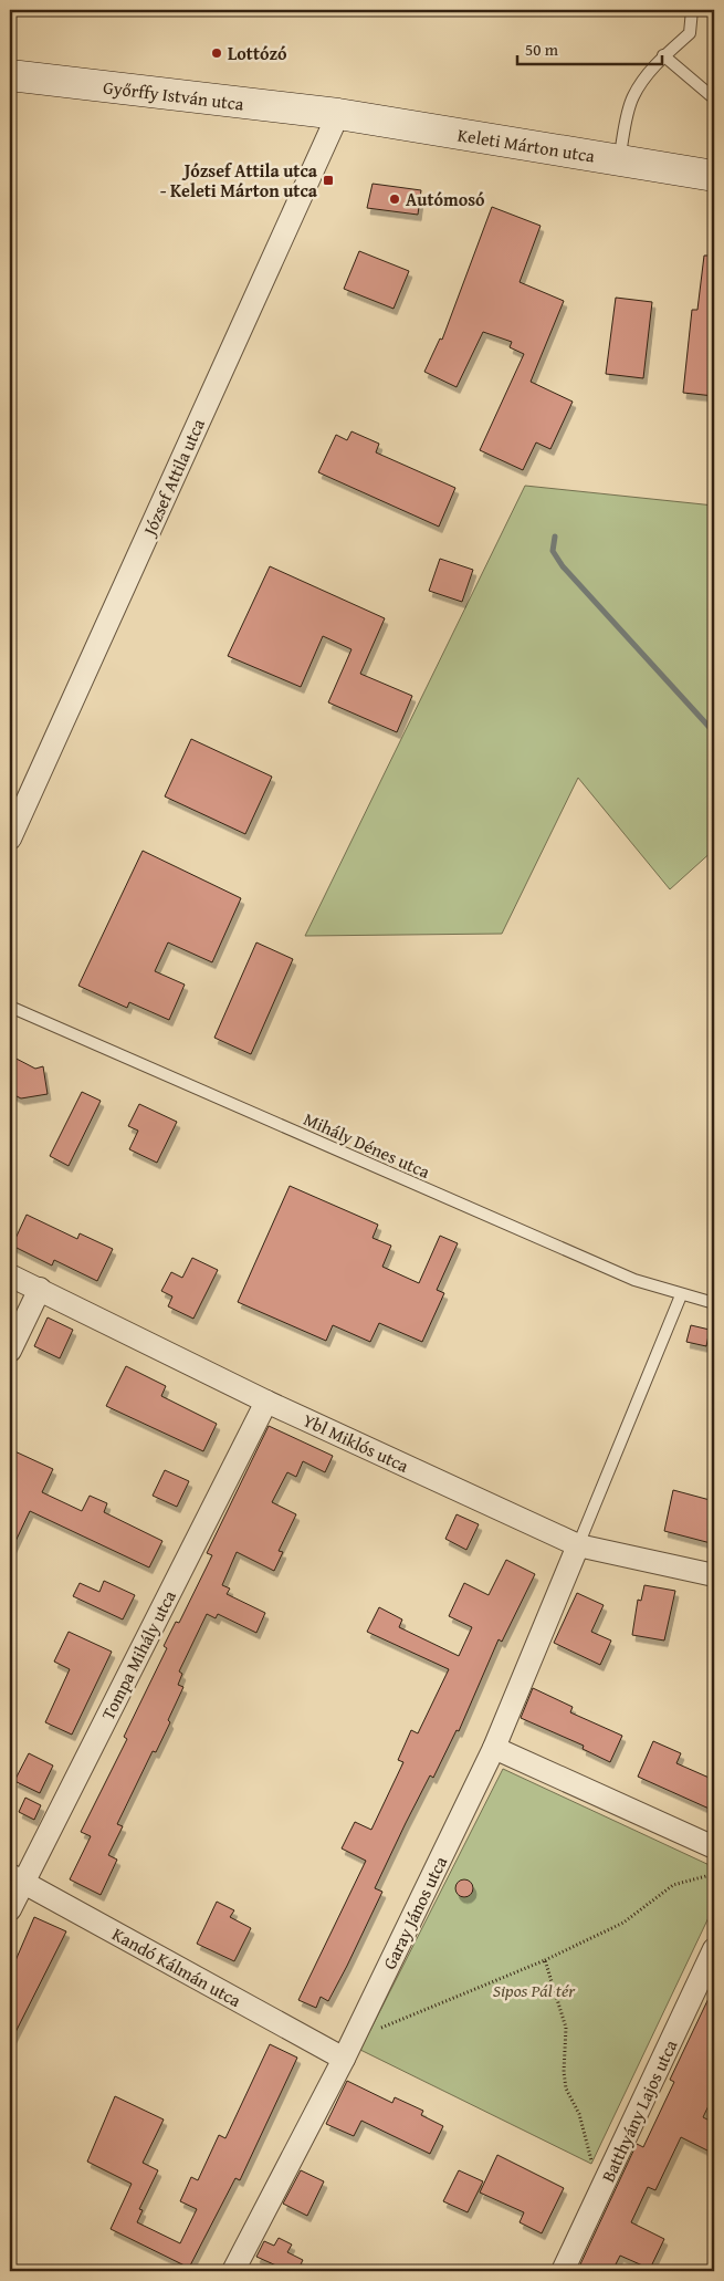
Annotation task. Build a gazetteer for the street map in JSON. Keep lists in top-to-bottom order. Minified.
{"streets":{"main road":["Győrffy István utca","Keleti Márton utca"],"street":["József Attila utca","Ybl Miklós utca","Tompa Mihály utca","Garay János utca","Kandó Kálmán utca","Batthyány Lajos utca"],"lane":["Mihály Dénes utca"]},"crossings":[["Győrffy István utca","Keleti Márton utca"],["Győrffy István utca","József Attila utca"],["Keleti Márton utca","József Attila utca"],["Ybl Miklós utca","Tompa Mihály utca"],["Ybl Miklós utca","Garay János utca"],["Tompa Mihály utca","Kandó Kálmán utca"],["Garay János utca","Kandó Kálmán utca"]],"parks":["Sipos Pál tér"],"places":{"other":["Lottózó","Autómosó"],"transit":["József Attila utca - Keleti Márton utca"]},"scale_bar":"50 m"}
